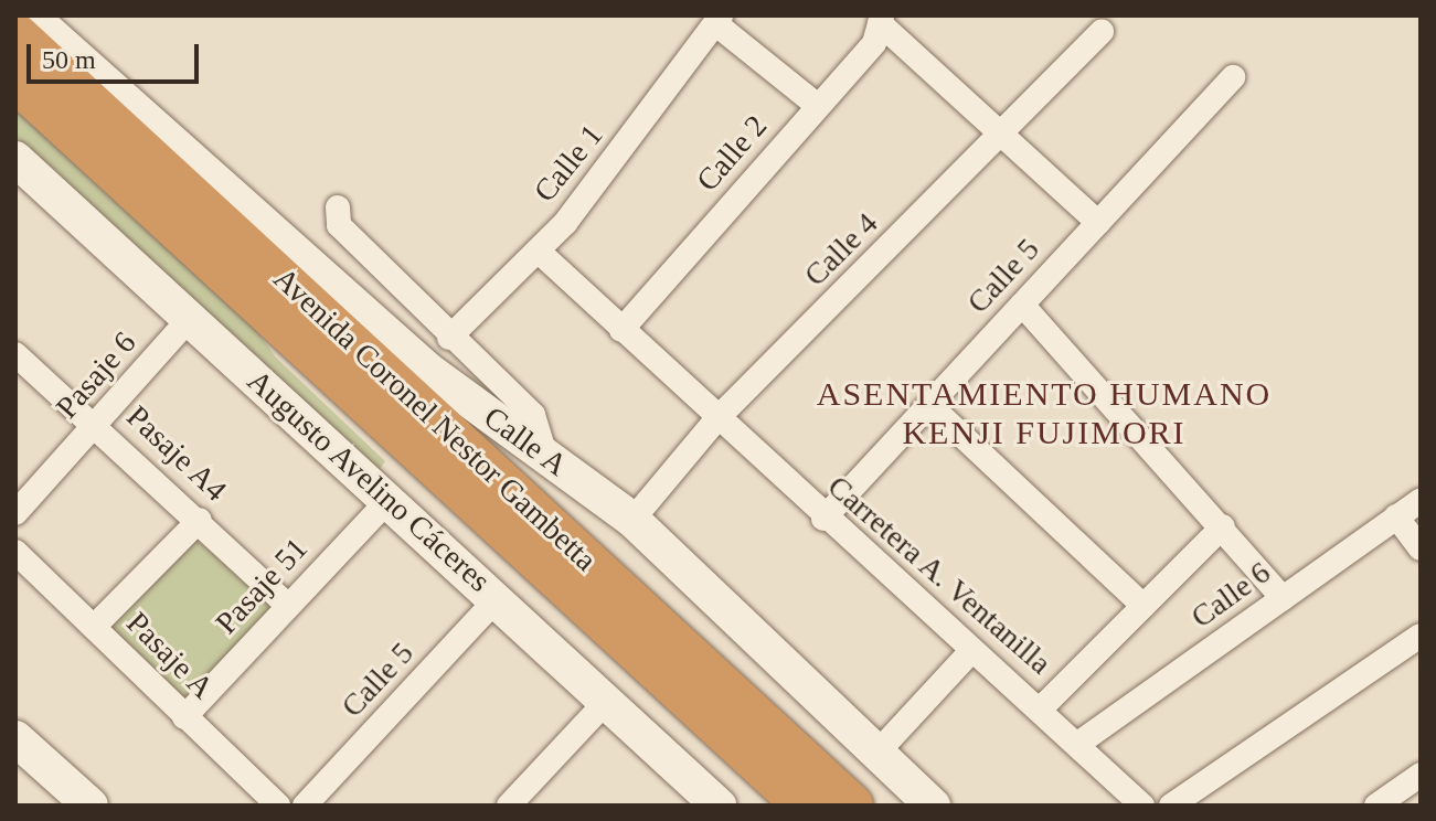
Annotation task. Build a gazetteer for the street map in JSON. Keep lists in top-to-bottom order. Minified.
{"streets":{"highway":["Avenida Coronel Nestor Gambetta"],"street":["Calle 2","Calle 1","Calle 4","Calle 5","Pasaje 6","Calle A","Pasaje A4","Augusto Avelino Cáceres","Carretera A. Ventanilla","Pasaje 51","Calle 6","Pasaje A"]},"crossings":[["Calle 2","Carretera A. Ventanilla"],["Calle 1","Carretera A. Ventanilla"],["Calle 4","Calle A"],["Calle 4","Carretera A. Ventanilla"],["Calle 5","Augusto Avelino Cáceres"],["Calle 5","Carretera A. Ventanilla"],["Pasaje 6","Pasaje A4"],["Pasaje 6","Augusto Avelino Cáceres"],["Pasaje A4","Pasaje 51"],["Augusto Avelino Cáceres","Pasaje 51"],["Carretera A. Ventanilla","Calle 6"],["Pasaje 51","Pasaje A"]],"districts":["ASENTAMIENTO HUMANO KENJI FUJIMORI"],"scale_bar":"50 m"}
